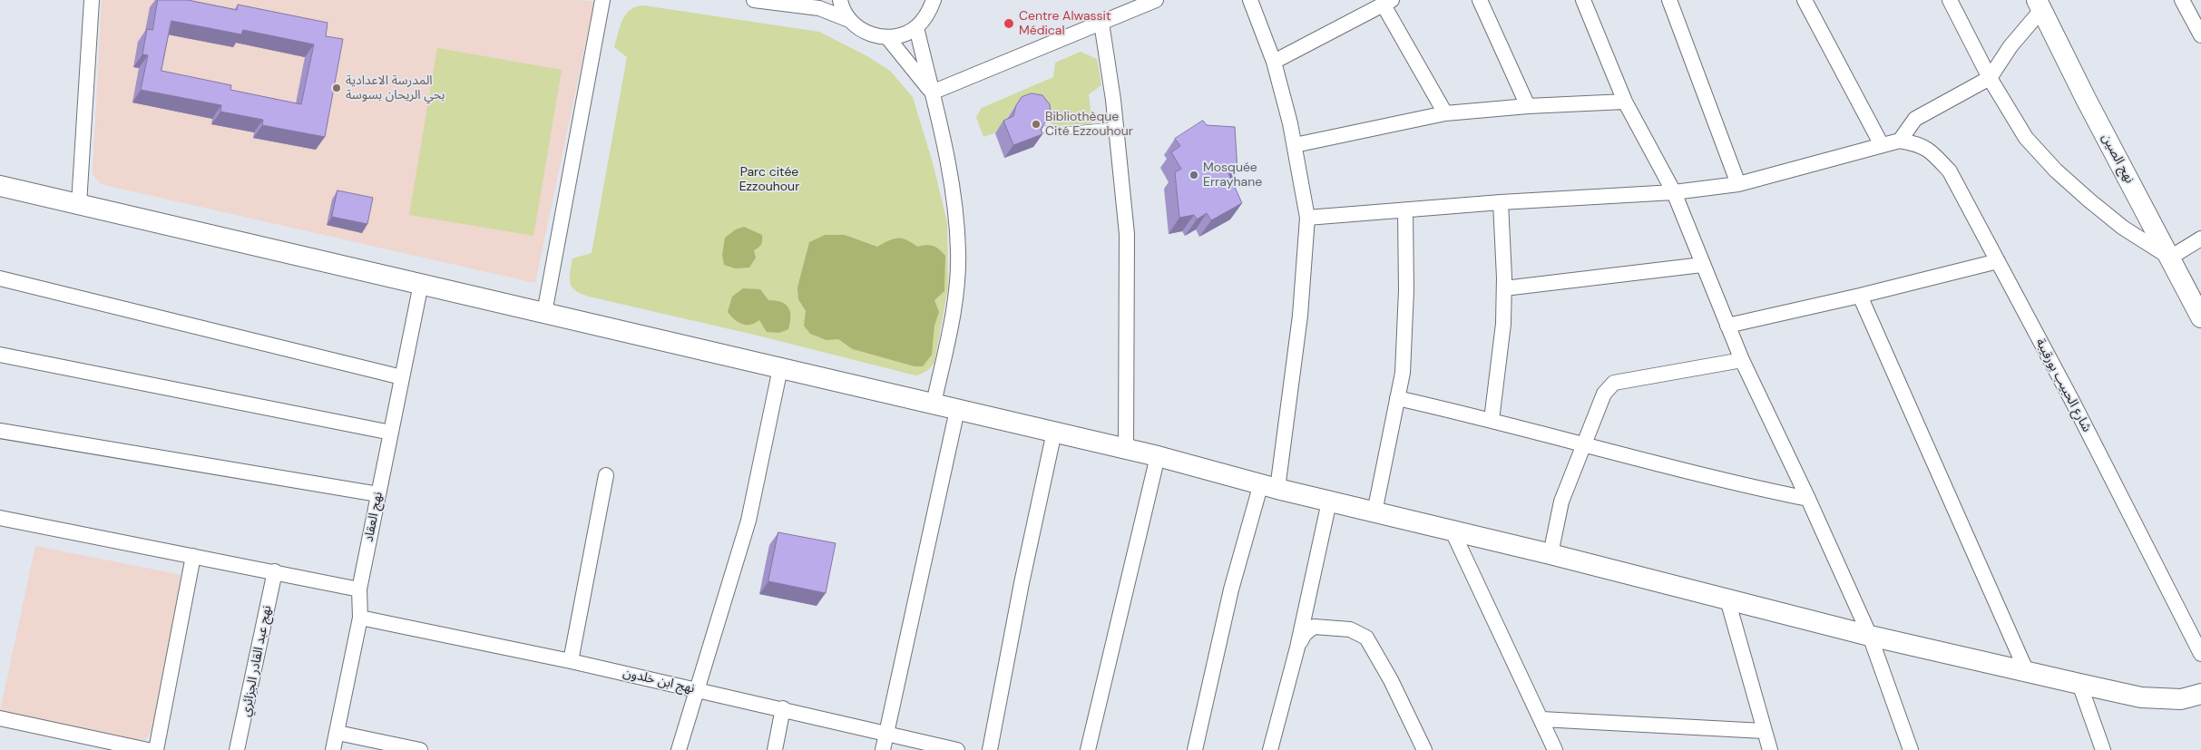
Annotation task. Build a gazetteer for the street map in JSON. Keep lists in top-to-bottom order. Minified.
{"streets":{"street":["نهج الصين","شارع الحبيب بورقيبة","نهج العقاد","نهج عبد القادر الجزائري","نهج ابن خلدون"]},"crossings":[["نهج العقاد","نهج ابن خلدون"]],"parks":["Parc citée Ezzouhour"],"places":["Centre Alwassit Médical","المدرسة الاعدادية بحي الريحان بسوسة","Bibliothèque Cité Ezzouhour","Mosquée Errayhane"]}
